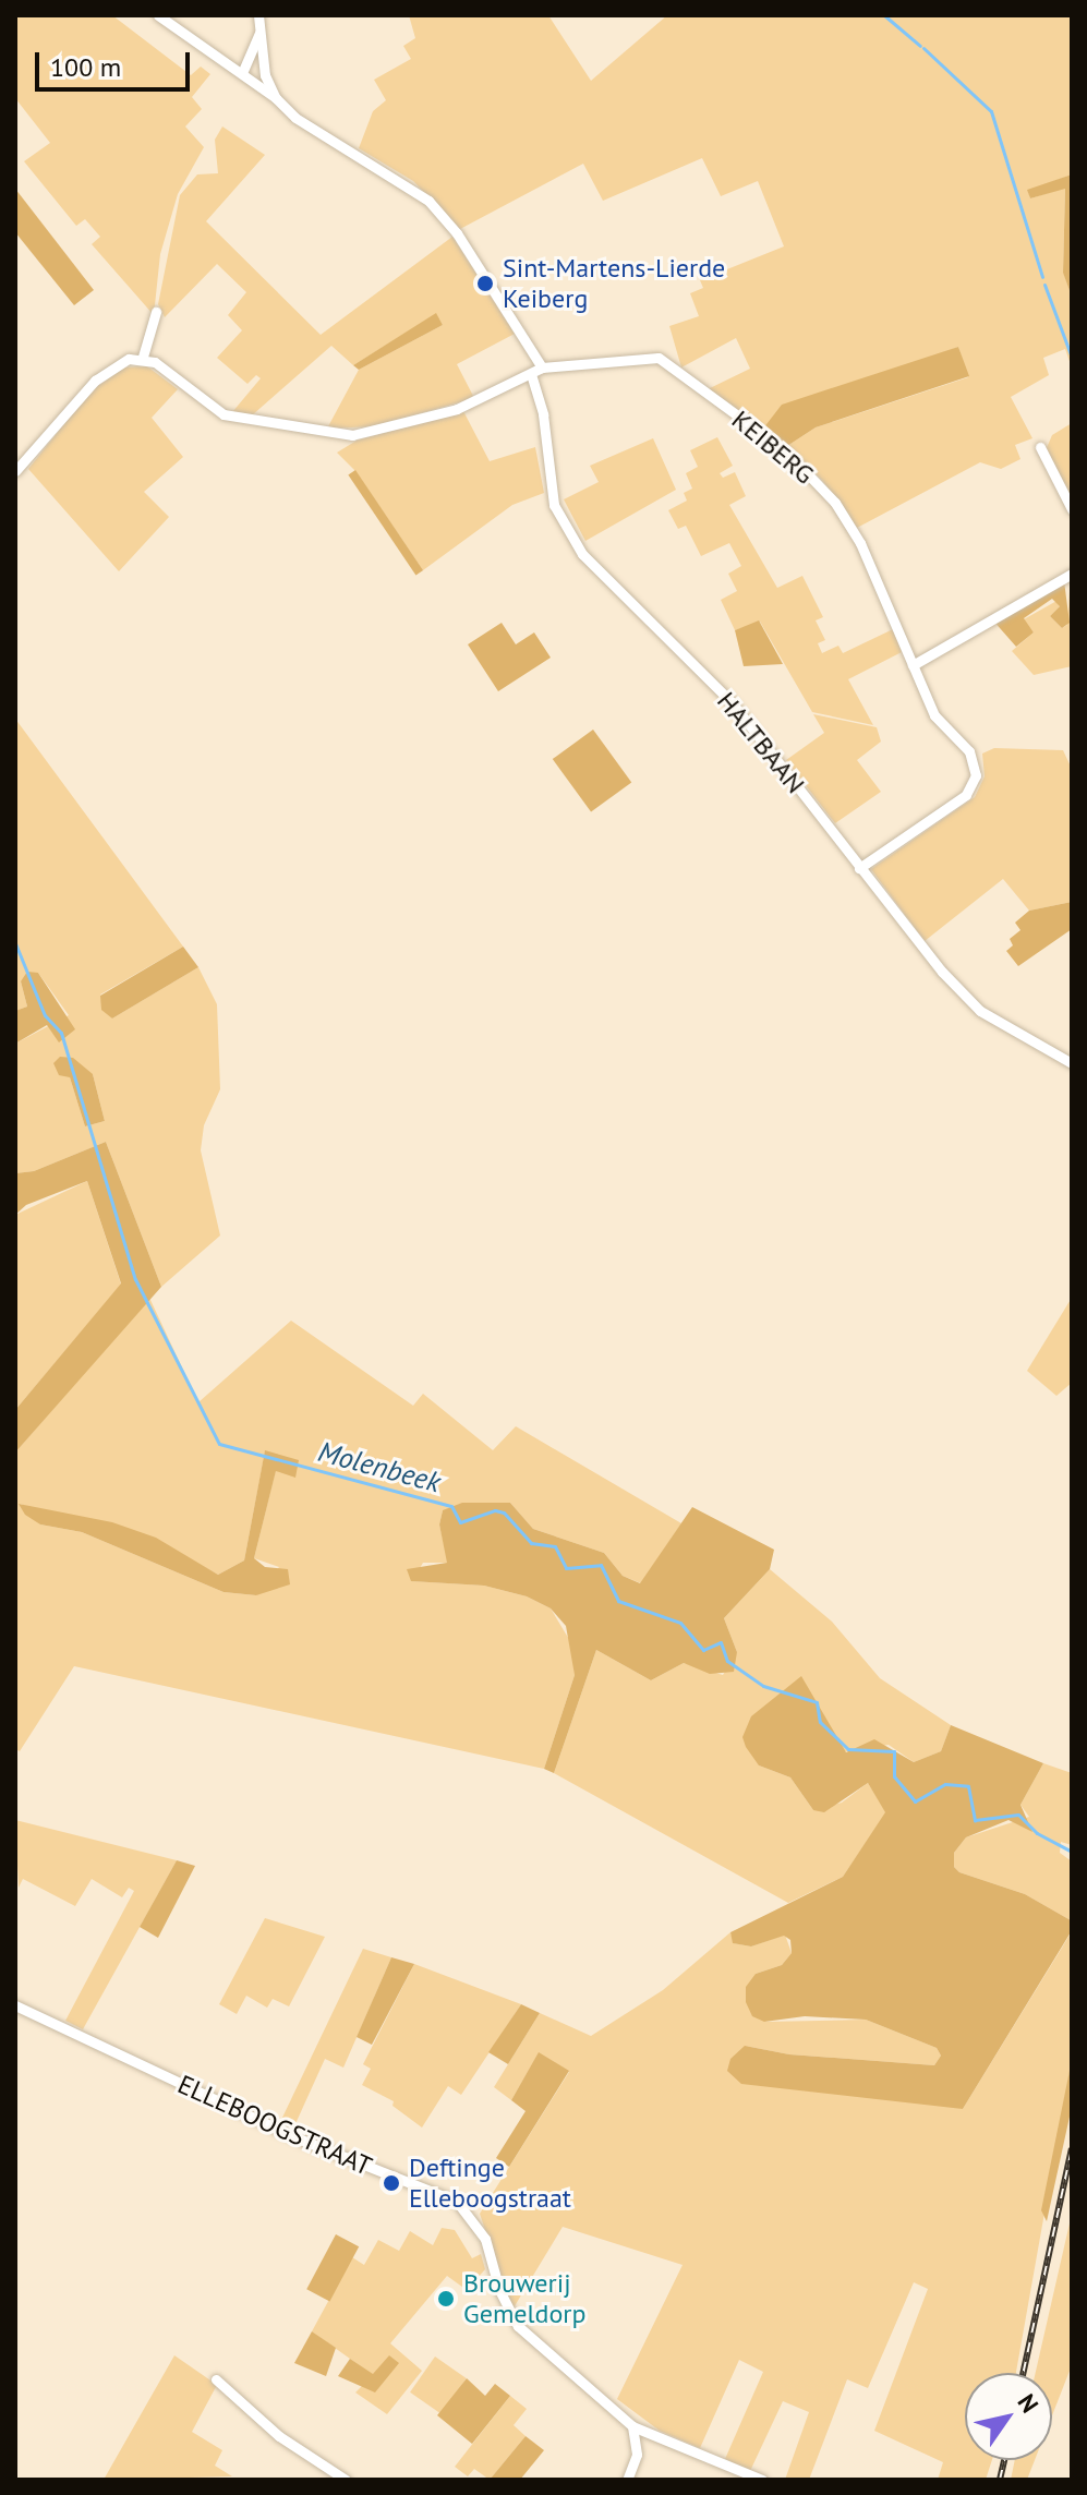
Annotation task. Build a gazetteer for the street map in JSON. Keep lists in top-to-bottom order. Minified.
{"streets":{"street":["KEIBERG","HALTBAAN","ELLEBOOGSTRAAT"]},"crossings":[["KEIBERG","HALTBAAN"]],"water":["Molenbeek"],"places":["Sint-Martens-Lierde Keiberg","Deftinge Elleboogstraat","Brouwerij Gemeldorp"],"scale_bar":"100 m","north":"top right"}
